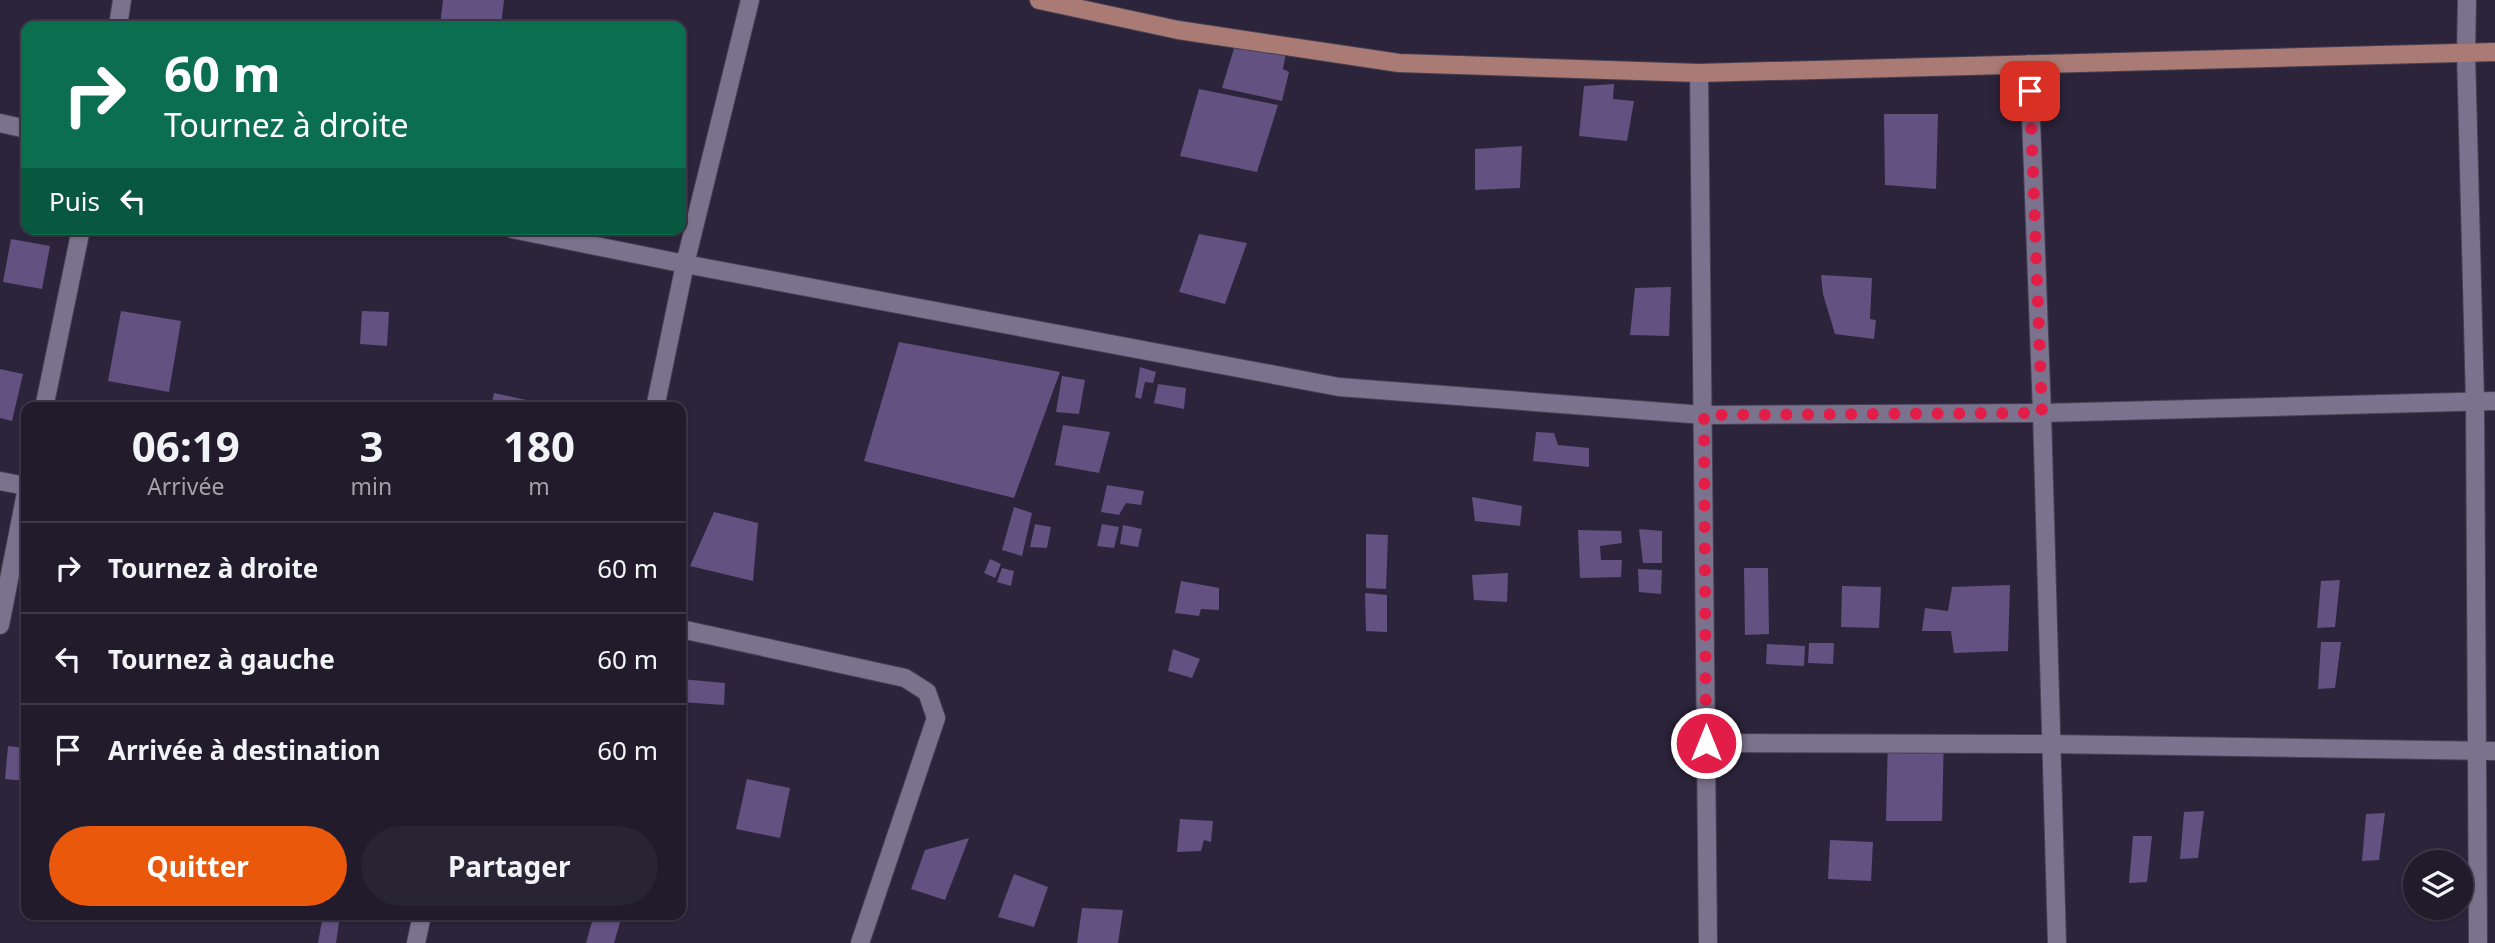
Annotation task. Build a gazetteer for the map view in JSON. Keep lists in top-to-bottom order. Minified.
{"page":{"turn":["60 m","Tournez à droite"],"then":"Puis","eta":["06:19","Arrivée","3","min","180","m"],"list":[{"name":"Tournez à droite","value":"60 m"},{"name":"Tournez à gauche","value":"60 m"},{"name":"Arrivée à destination","value":"60 m"}],"buttons":["Quitter","Partager"]}}
